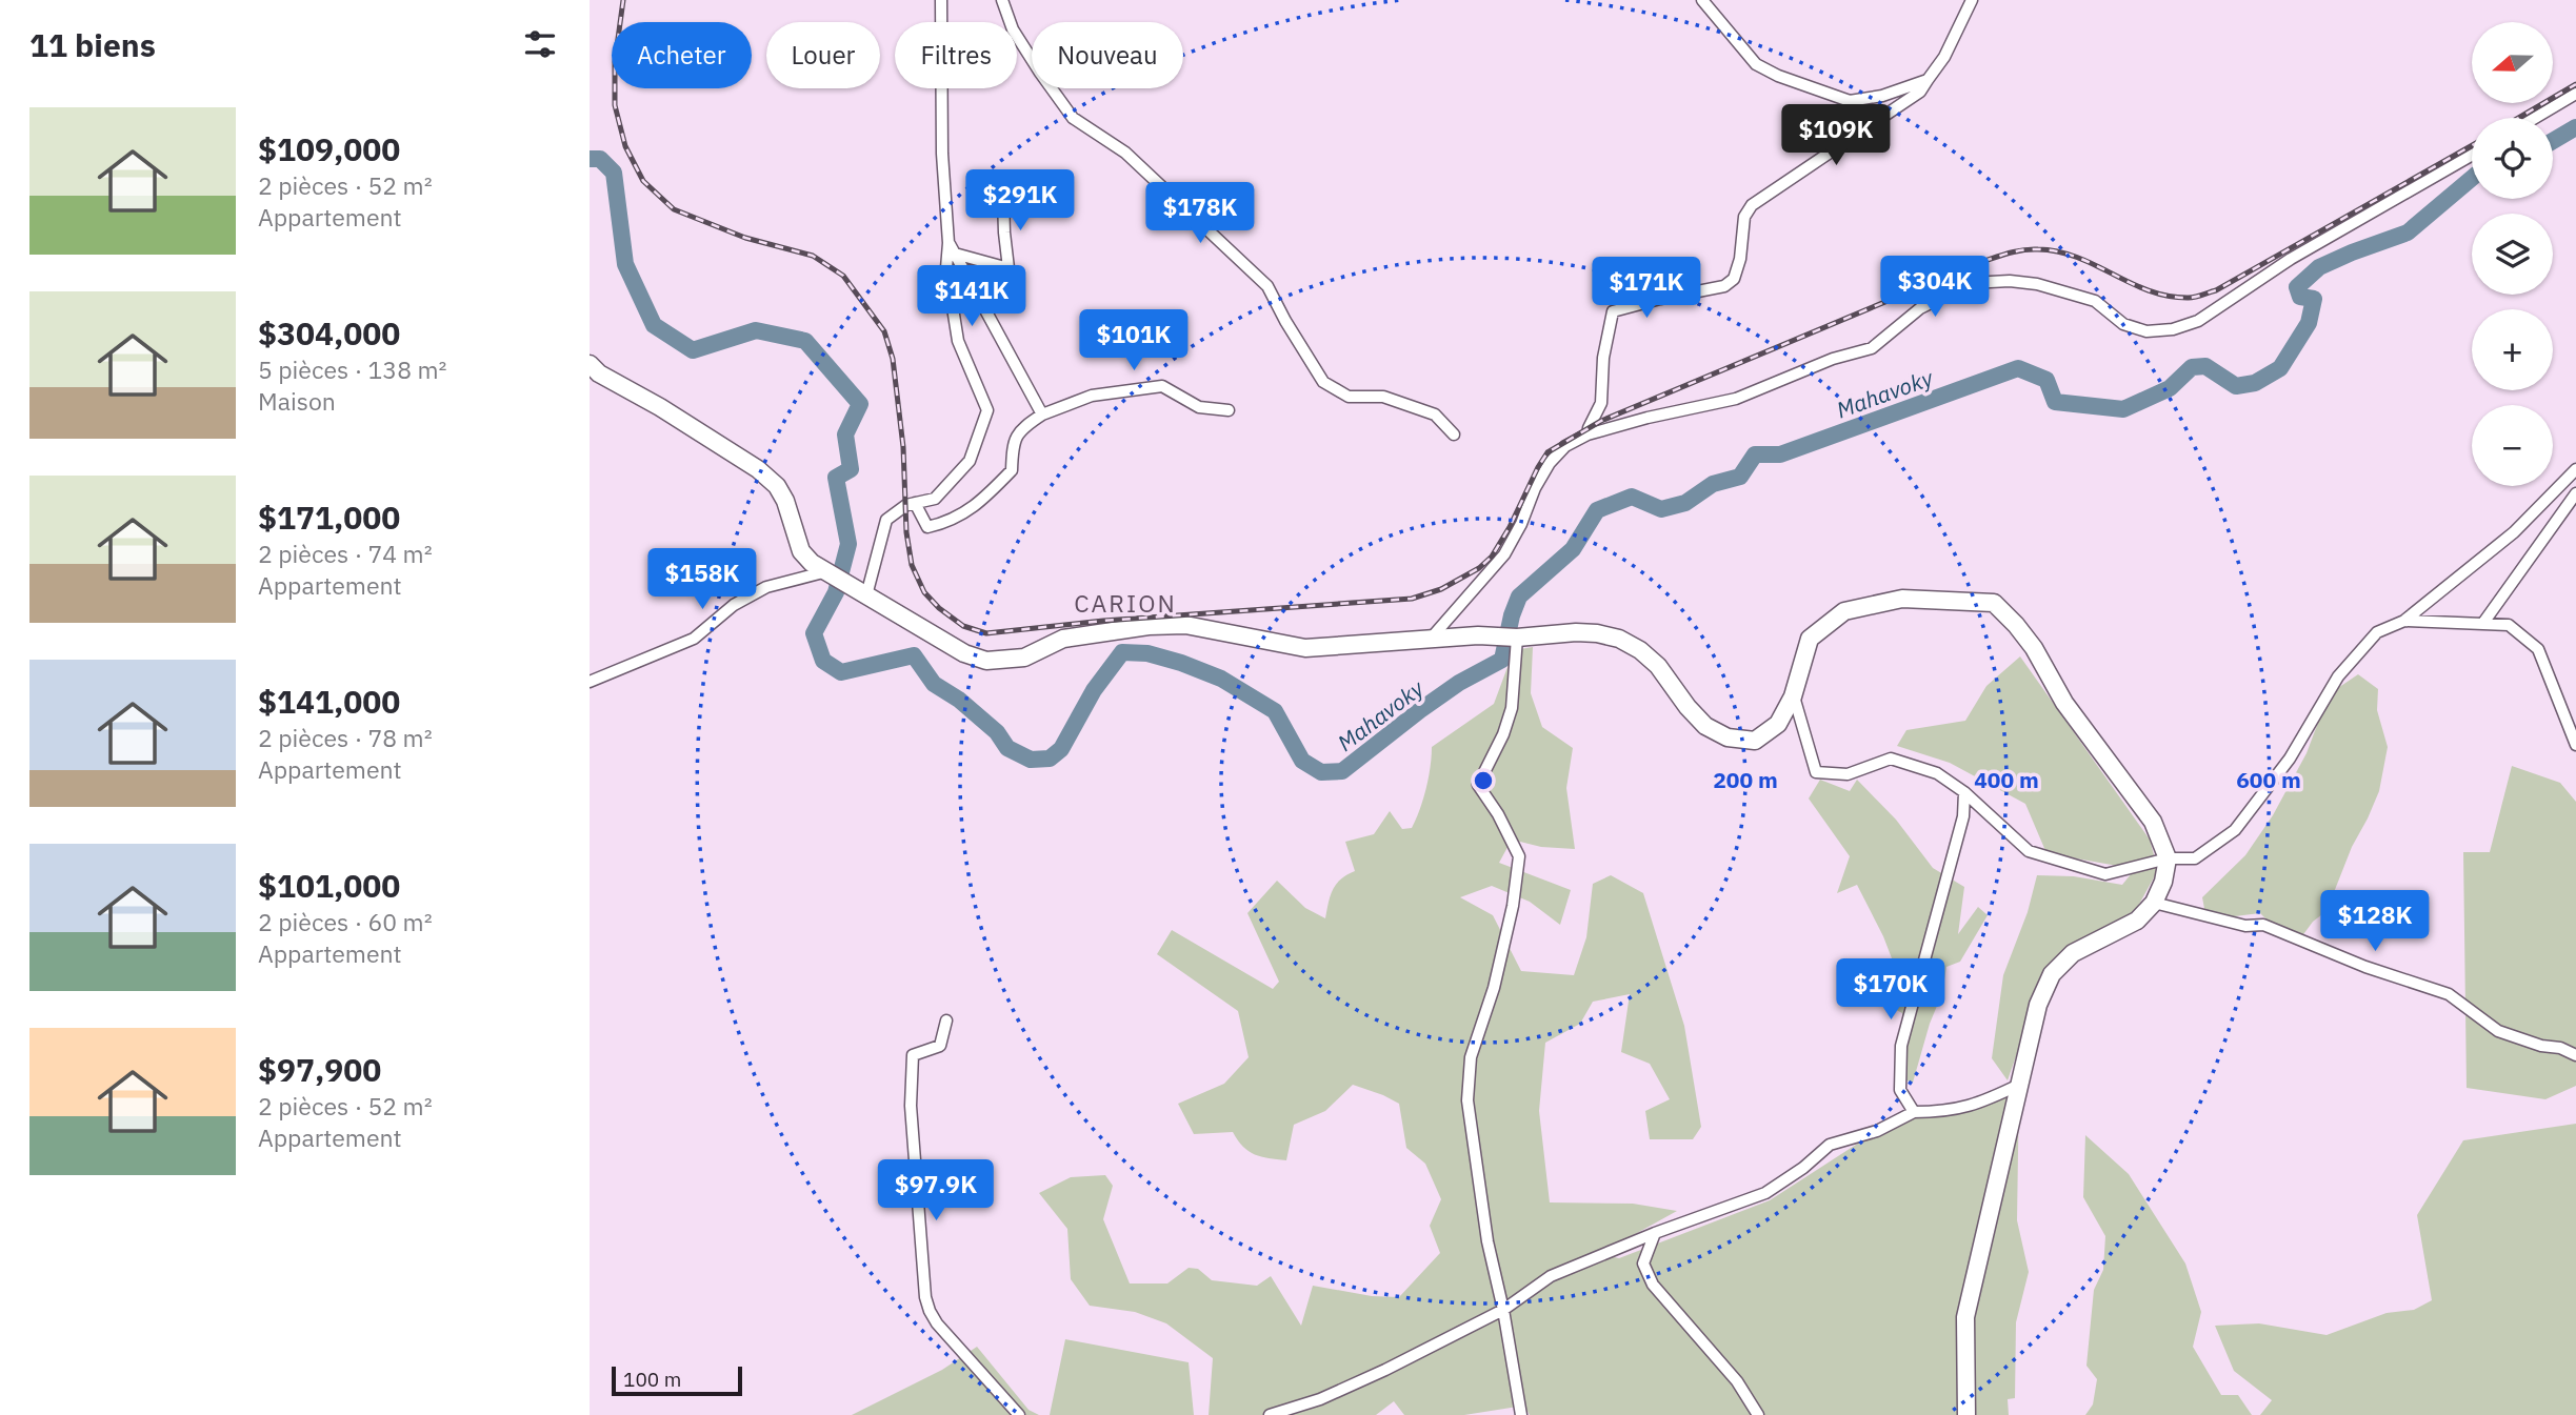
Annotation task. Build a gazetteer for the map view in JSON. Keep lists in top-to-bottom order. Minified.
{"districts":["CARION"],"water":["Mahavoky"],"scale_bar":"100 m","north":"left","page":{"heading":"11 biens","map_buttons":["+","−"],"chip":["Acheter","Louer","Filtres","Nouveau"],"list":[{"name":"$109,000","note":"2 pièces · 52 m² · Appartement"},{"name":"$304,000","note":"5 pièces · 138 m² · Maison"},{"name":"$171,000","note":"2 pièces · 74 m² · Appartement"},{"name":"$141,000","note":"2 pièces · 78 m² · Appartement"},{"name":"$101,000","note":"2 pièces · 60 m² · Appartement"},{"name":"$97,900","note":"2 pièces · 52 m² · Appartement"}],"price":["$109K","$291K","$178K","$304K","$171K","$141K","$101K","$158K","$128K","$170K","$97.9K"],"scale":"100 m"},"rings":["200 m","400 m","600 m"]}
